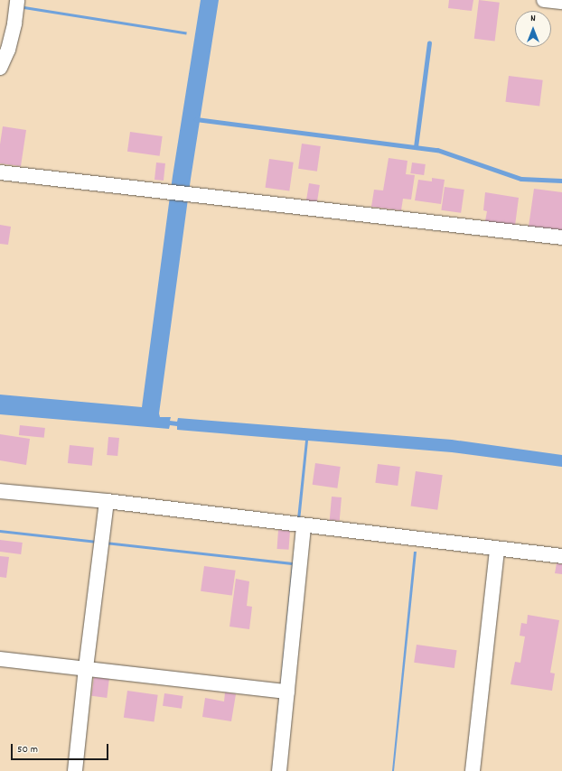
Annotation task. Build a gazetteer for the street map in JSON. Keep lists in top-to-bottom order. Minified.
{"scale_bar":"50 m","north":"top"}
